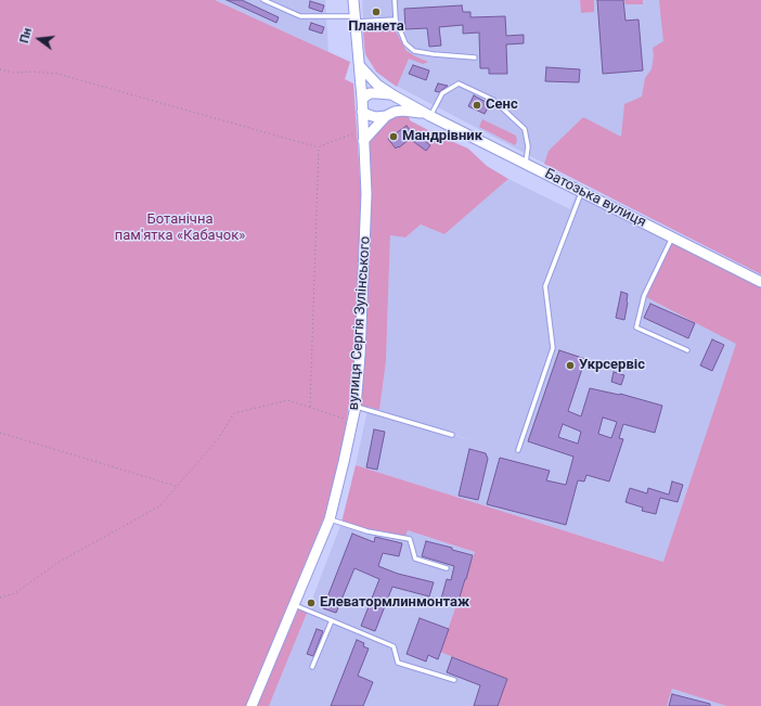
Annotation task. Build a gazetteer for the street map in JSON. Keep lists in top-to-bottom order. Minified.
{"streets":{"street":["Батозька вулиця","вулиця Сергія Зулінського"]},"crossings":[["Батозька вулиця","вулиця Сергія Зулінського"]],"parks":["Ботанічна пам'ятка «Кабачок»"],"places":["Планета","Сенс","Мандрівник","Укрсервіс","Елеватормлинмонтаж"],"north":"left"}
